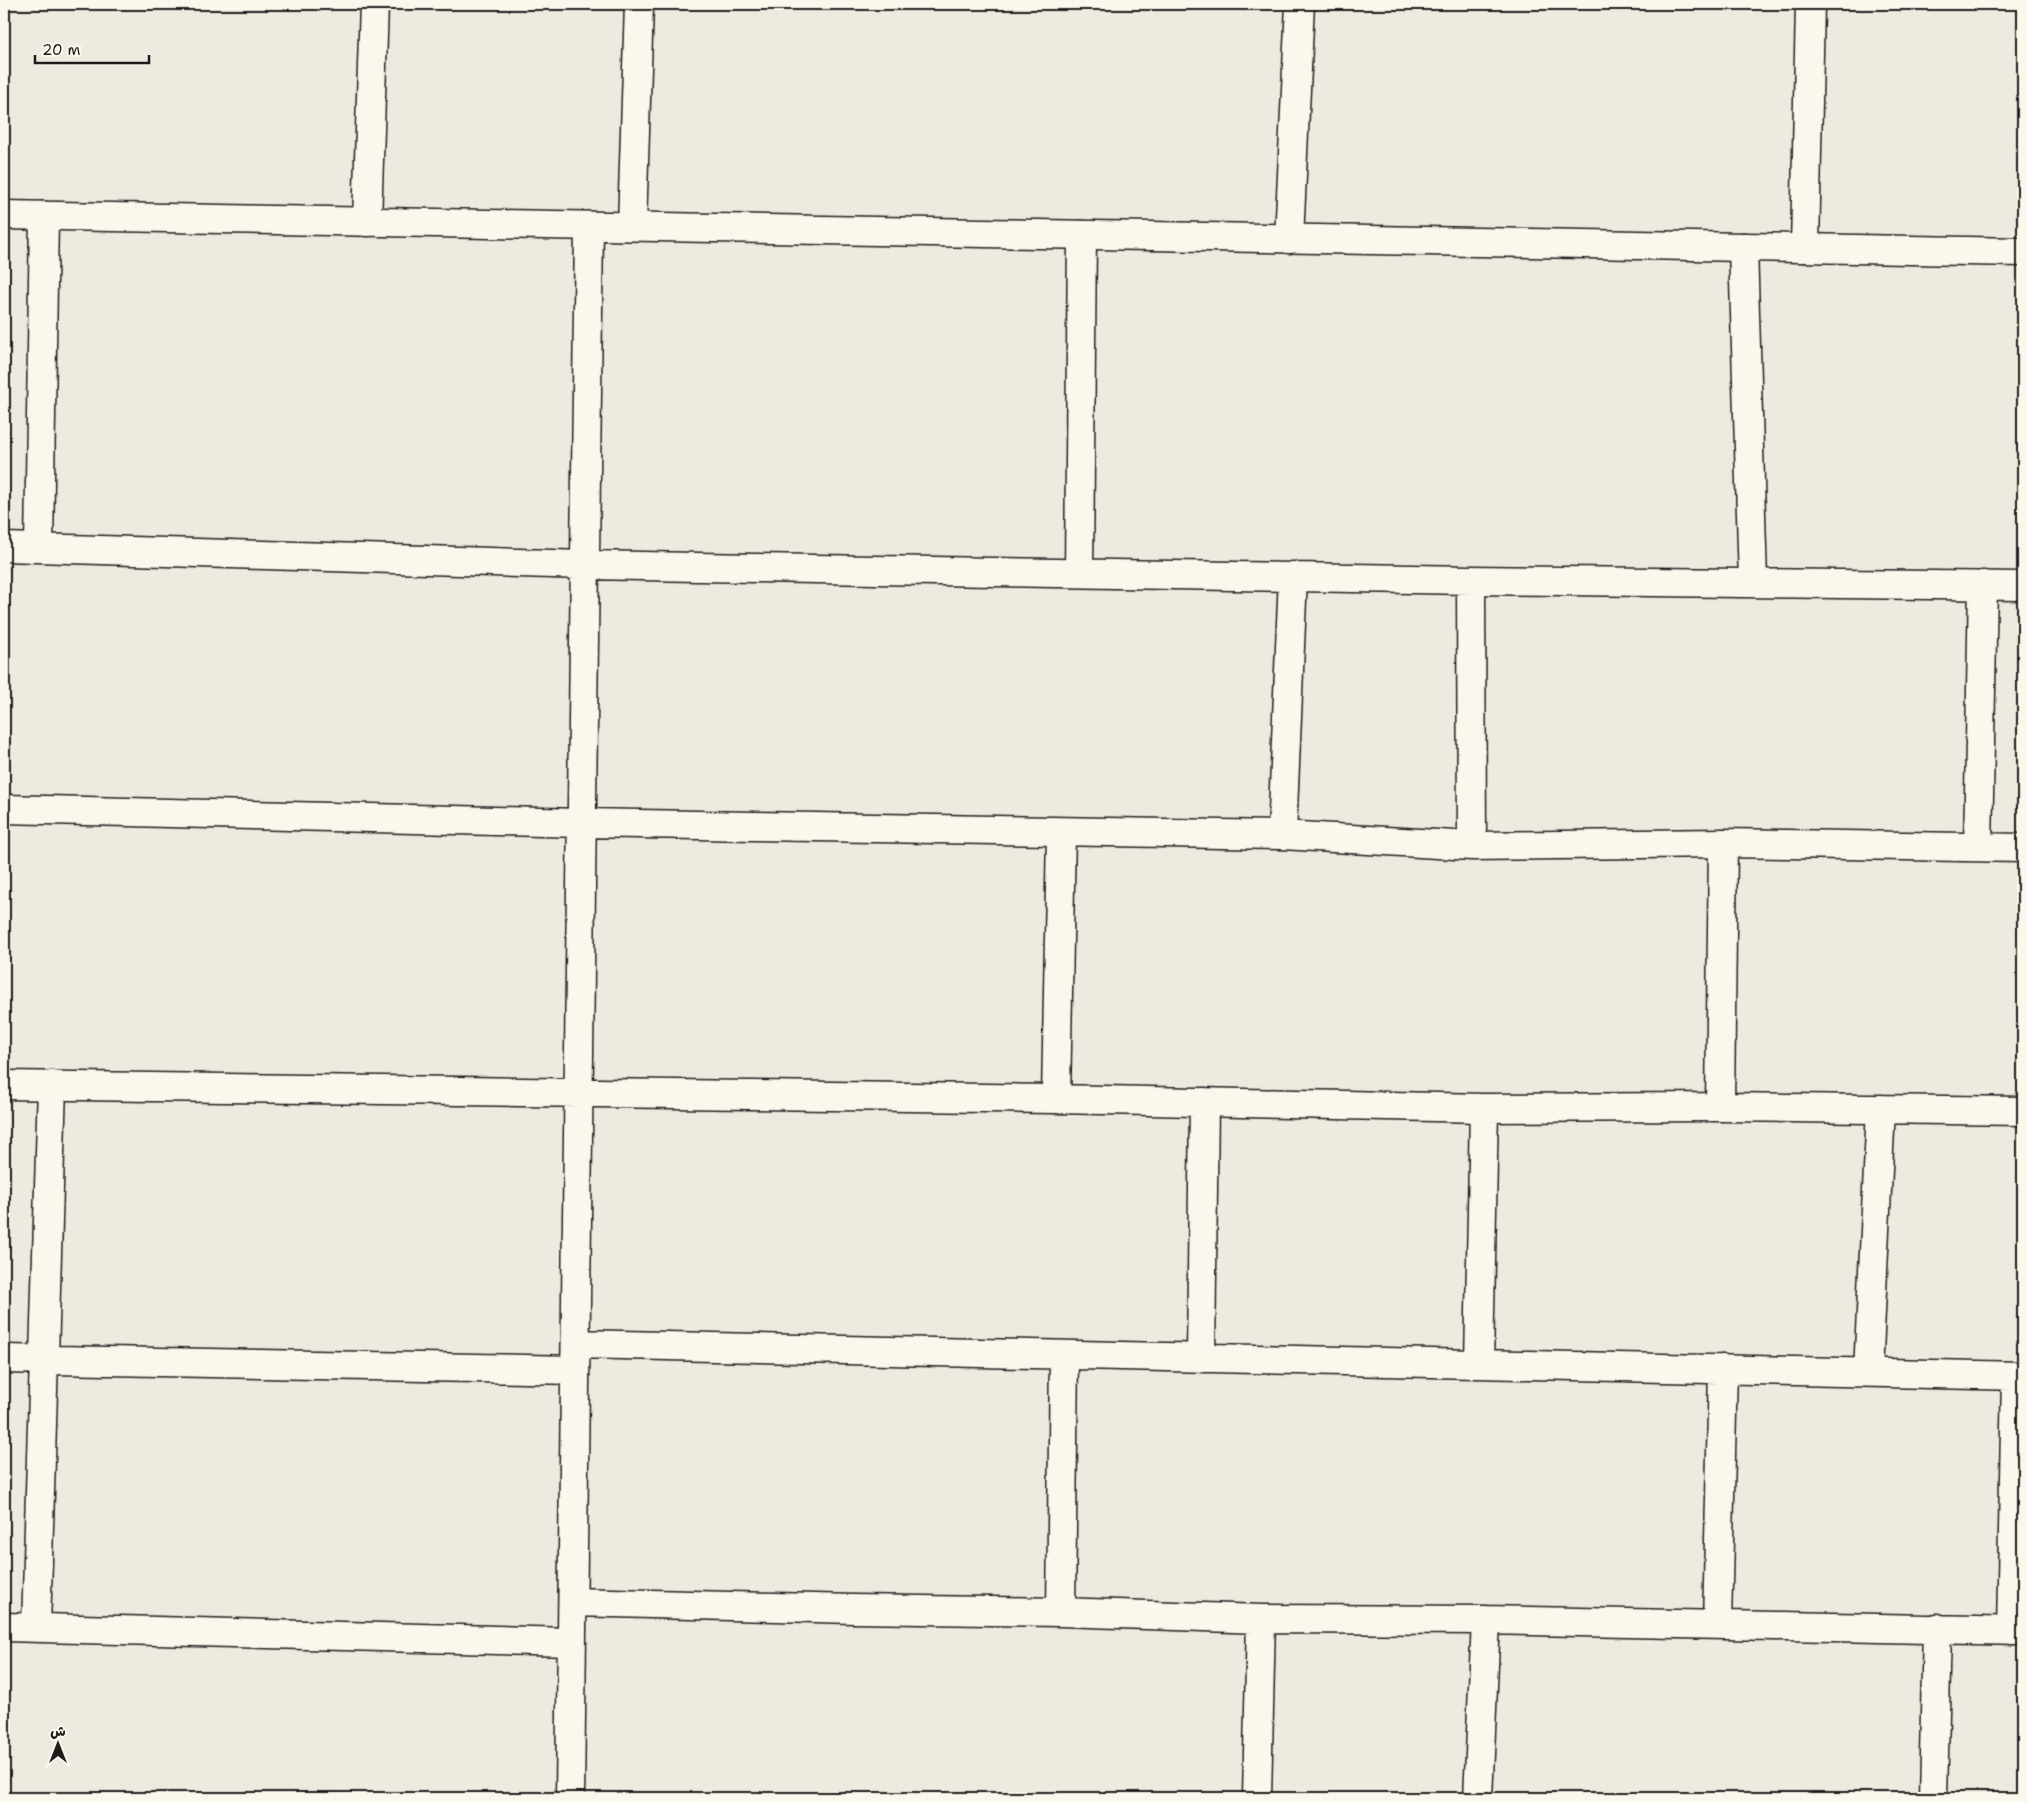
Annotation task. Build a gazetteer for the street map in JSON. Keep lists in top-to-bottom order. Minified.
{"scale_bar":"20 m","north":"top"}
